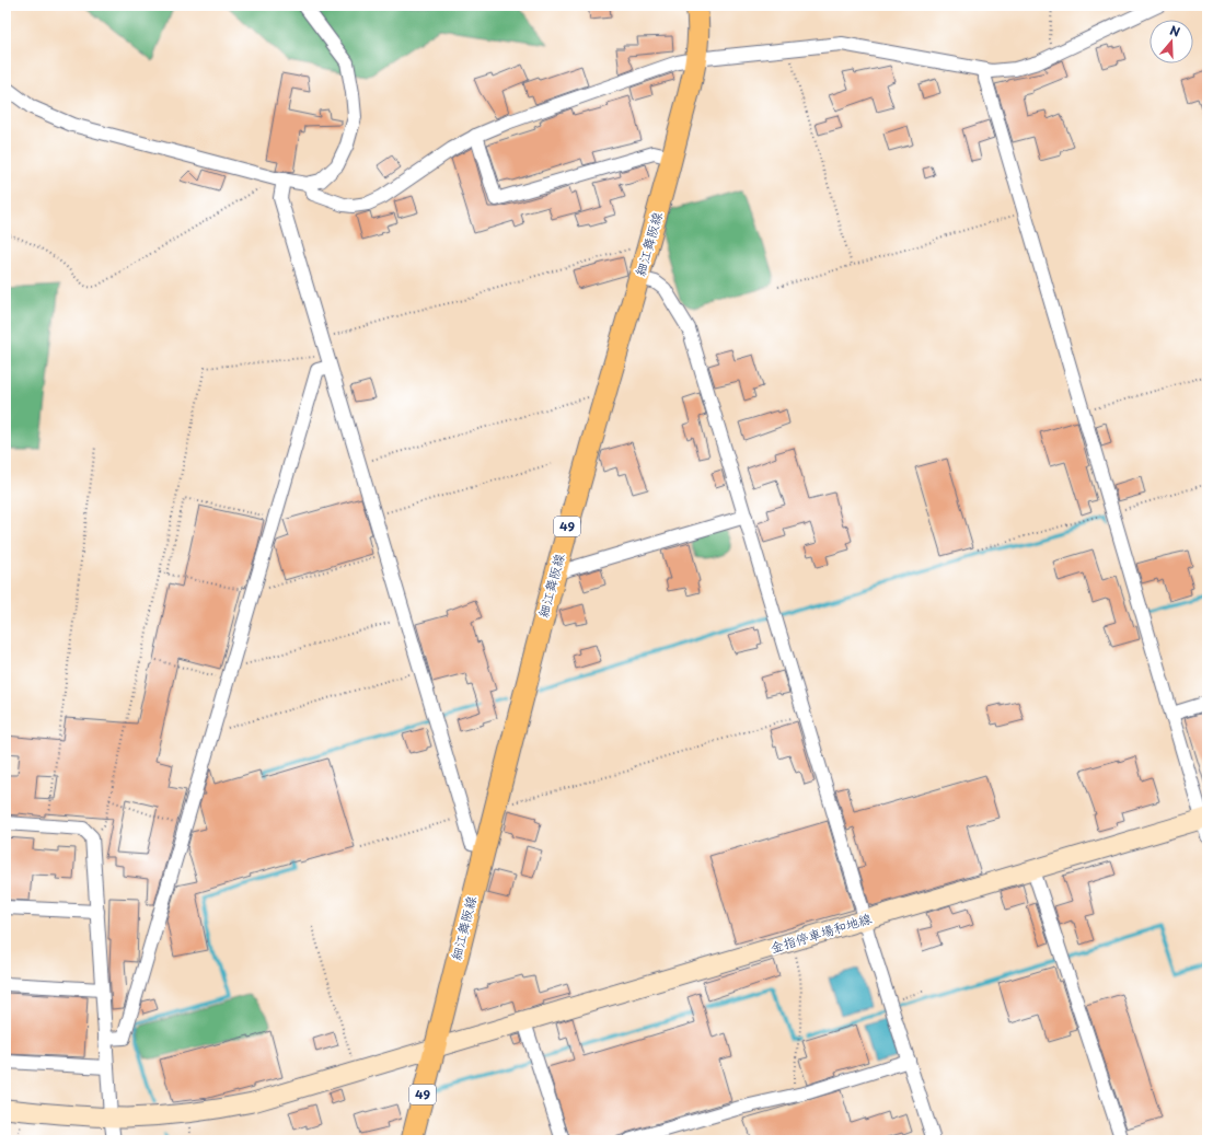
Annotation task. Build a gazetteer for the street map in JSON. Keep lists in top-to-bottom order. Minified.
{"streets":{"main road":["細江舞阪線","49","金指停車場和地線"]},"crossings":[["細江舞阪線","金指停車場和地線"]],"north":"top"}
